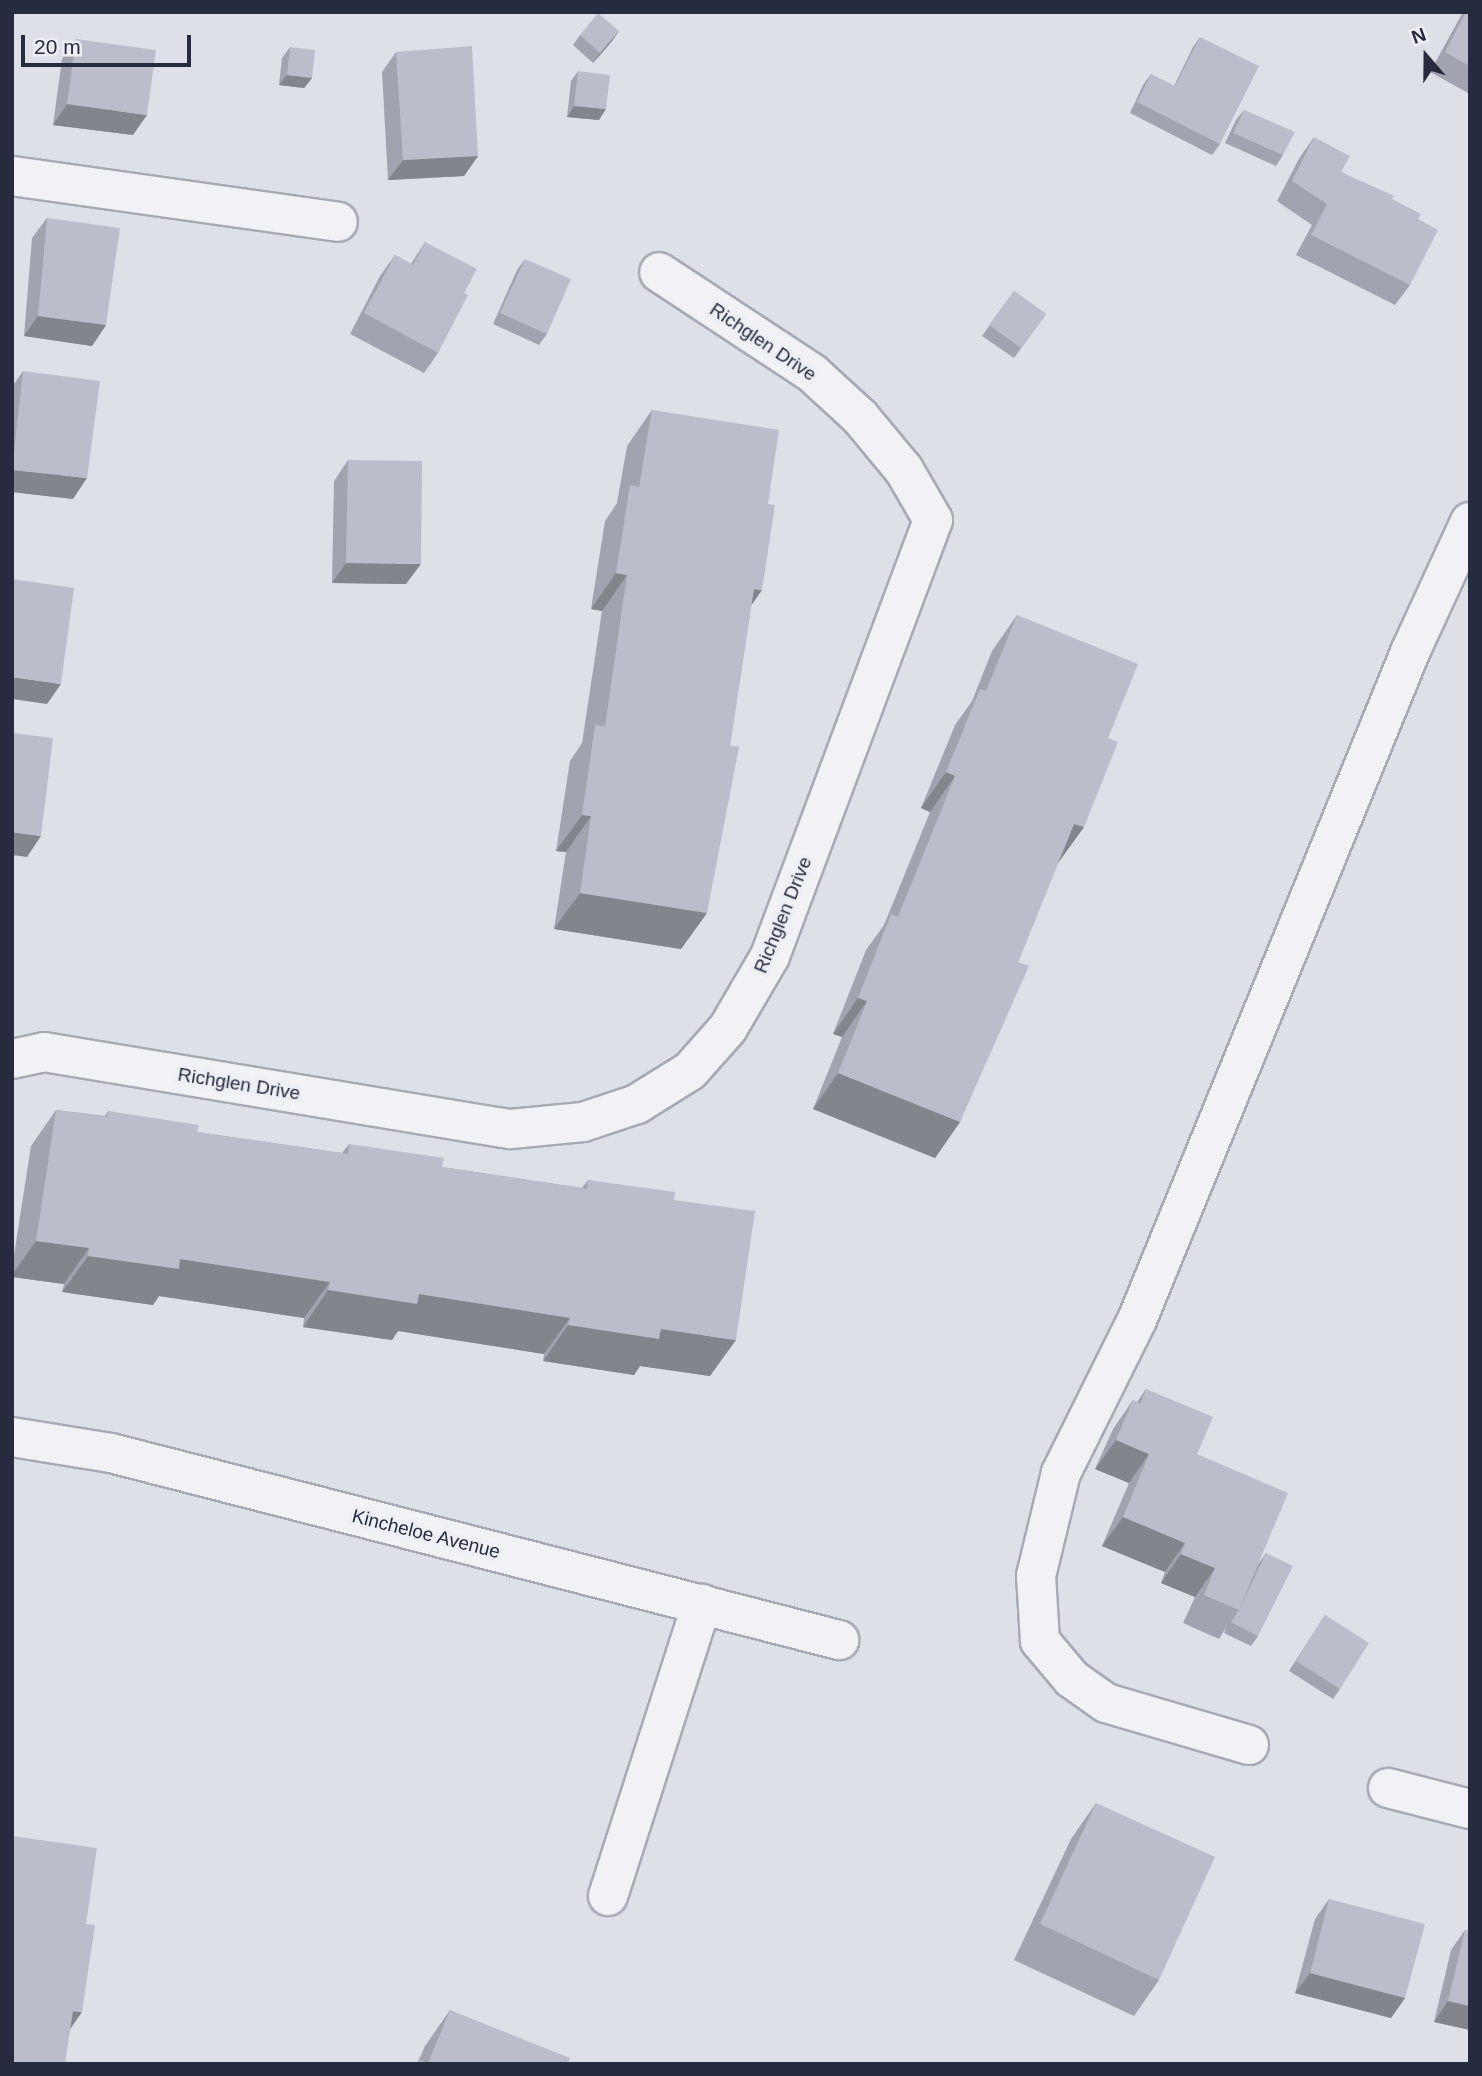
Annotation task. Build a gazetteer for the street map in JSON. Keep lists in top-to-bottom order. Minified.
{"streets":{"street":["Richglen Drive","Kincheloe Avenue"]},"scale_bar":"20 m","north":"top"}
